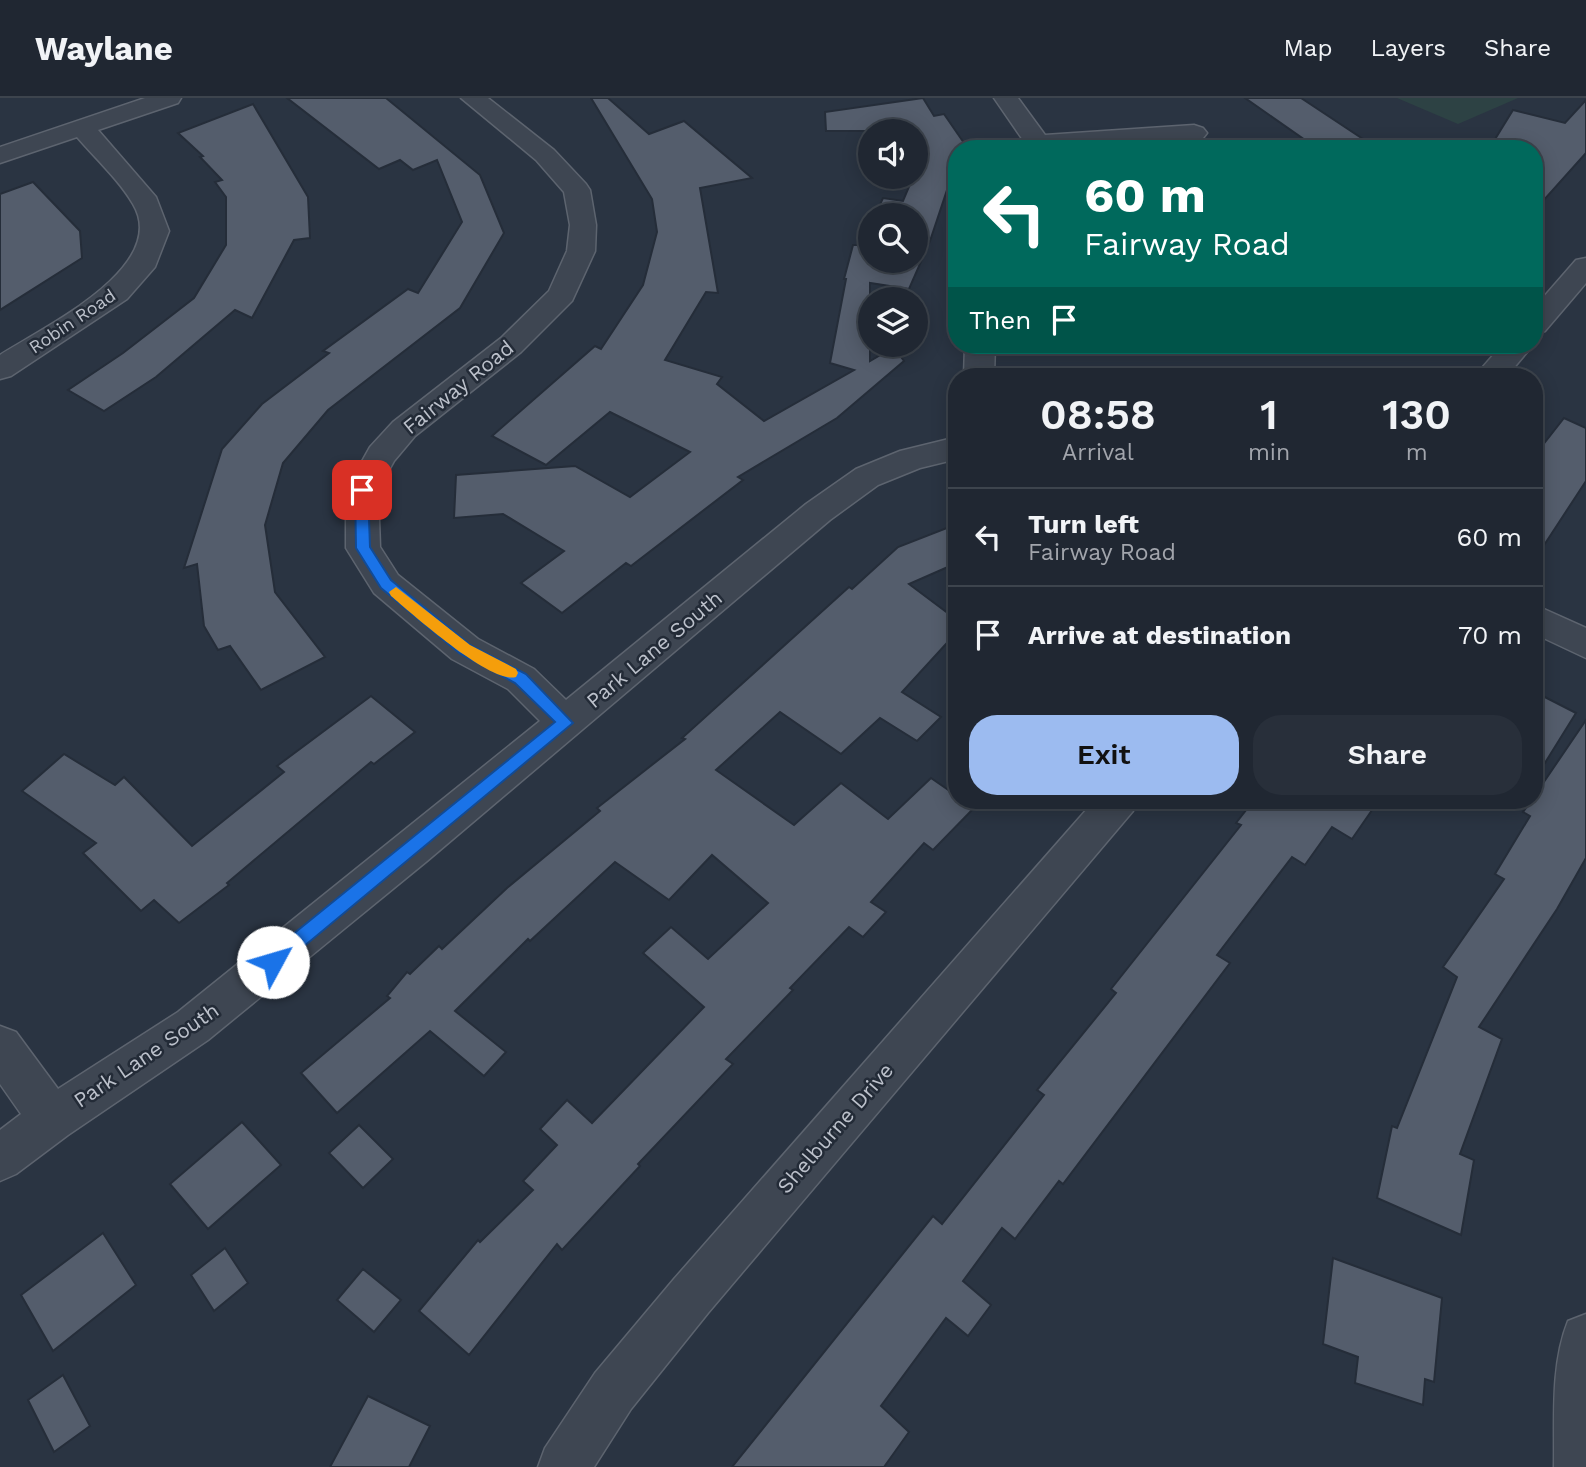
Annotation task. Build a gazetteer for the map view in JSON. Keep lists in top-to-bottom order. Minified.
{"streets":{"street":["Robin Road","Fairway Road","Park Lane South","Shelburne Drive"]},"crossings":[["Fairway Road","Park Lane South"]],"page":{"header":"Waylane","nav":["Map","Layers","Share"],"turn":["60 m","Fairway Road"],"then":"Then","eta":["08:58","Arrival","1","min","130","m"],"list":[{"name":"Turn left","note":"Fairway Road","value":"60 m"},{"name":"Arrive at destination","value":"70 m"}],"buttons":["Exit","Share"]}}
